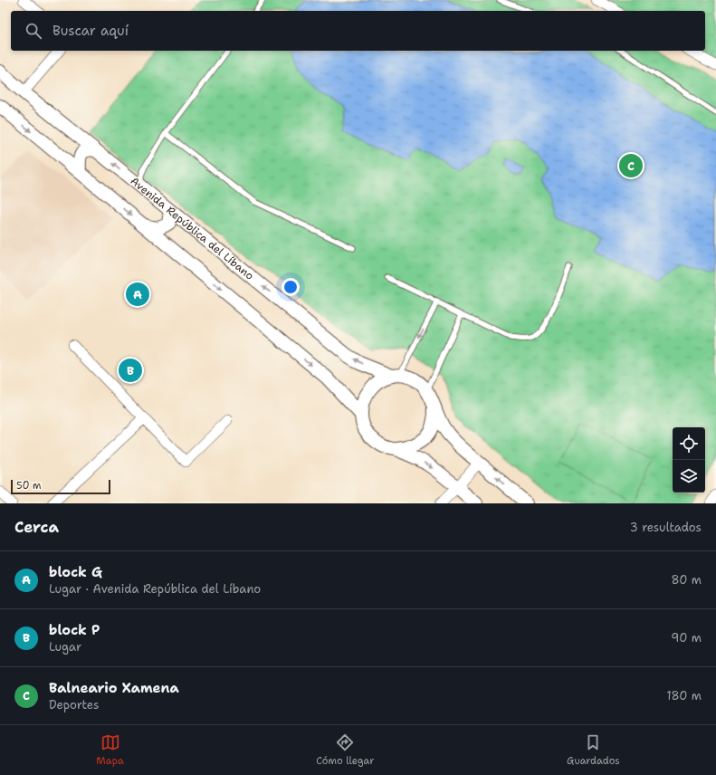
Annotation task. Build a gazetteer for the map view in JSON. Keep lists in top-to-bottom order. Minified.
{"streets":{"street":["Avenida República del Líbano"]},"scale_bar":"50 m","page":{"search":"Buscar aquí","pins":["C","A","B"],"scale":"50 m","heading":["Cerca","3 resultados"],"list":[{"mark":"A","name":"block G","note":"Lugar · Avenida República del Líbano","value":"80 m"},{"mark":"B","name":"block P","note":"Lugar","value":"90 m"},{"mark":"C","name":"Balneario Xamena","note":"Deportes","value":"180 m"}],"nav":["Mapa","Cómo llegar","Guardados"]}}
